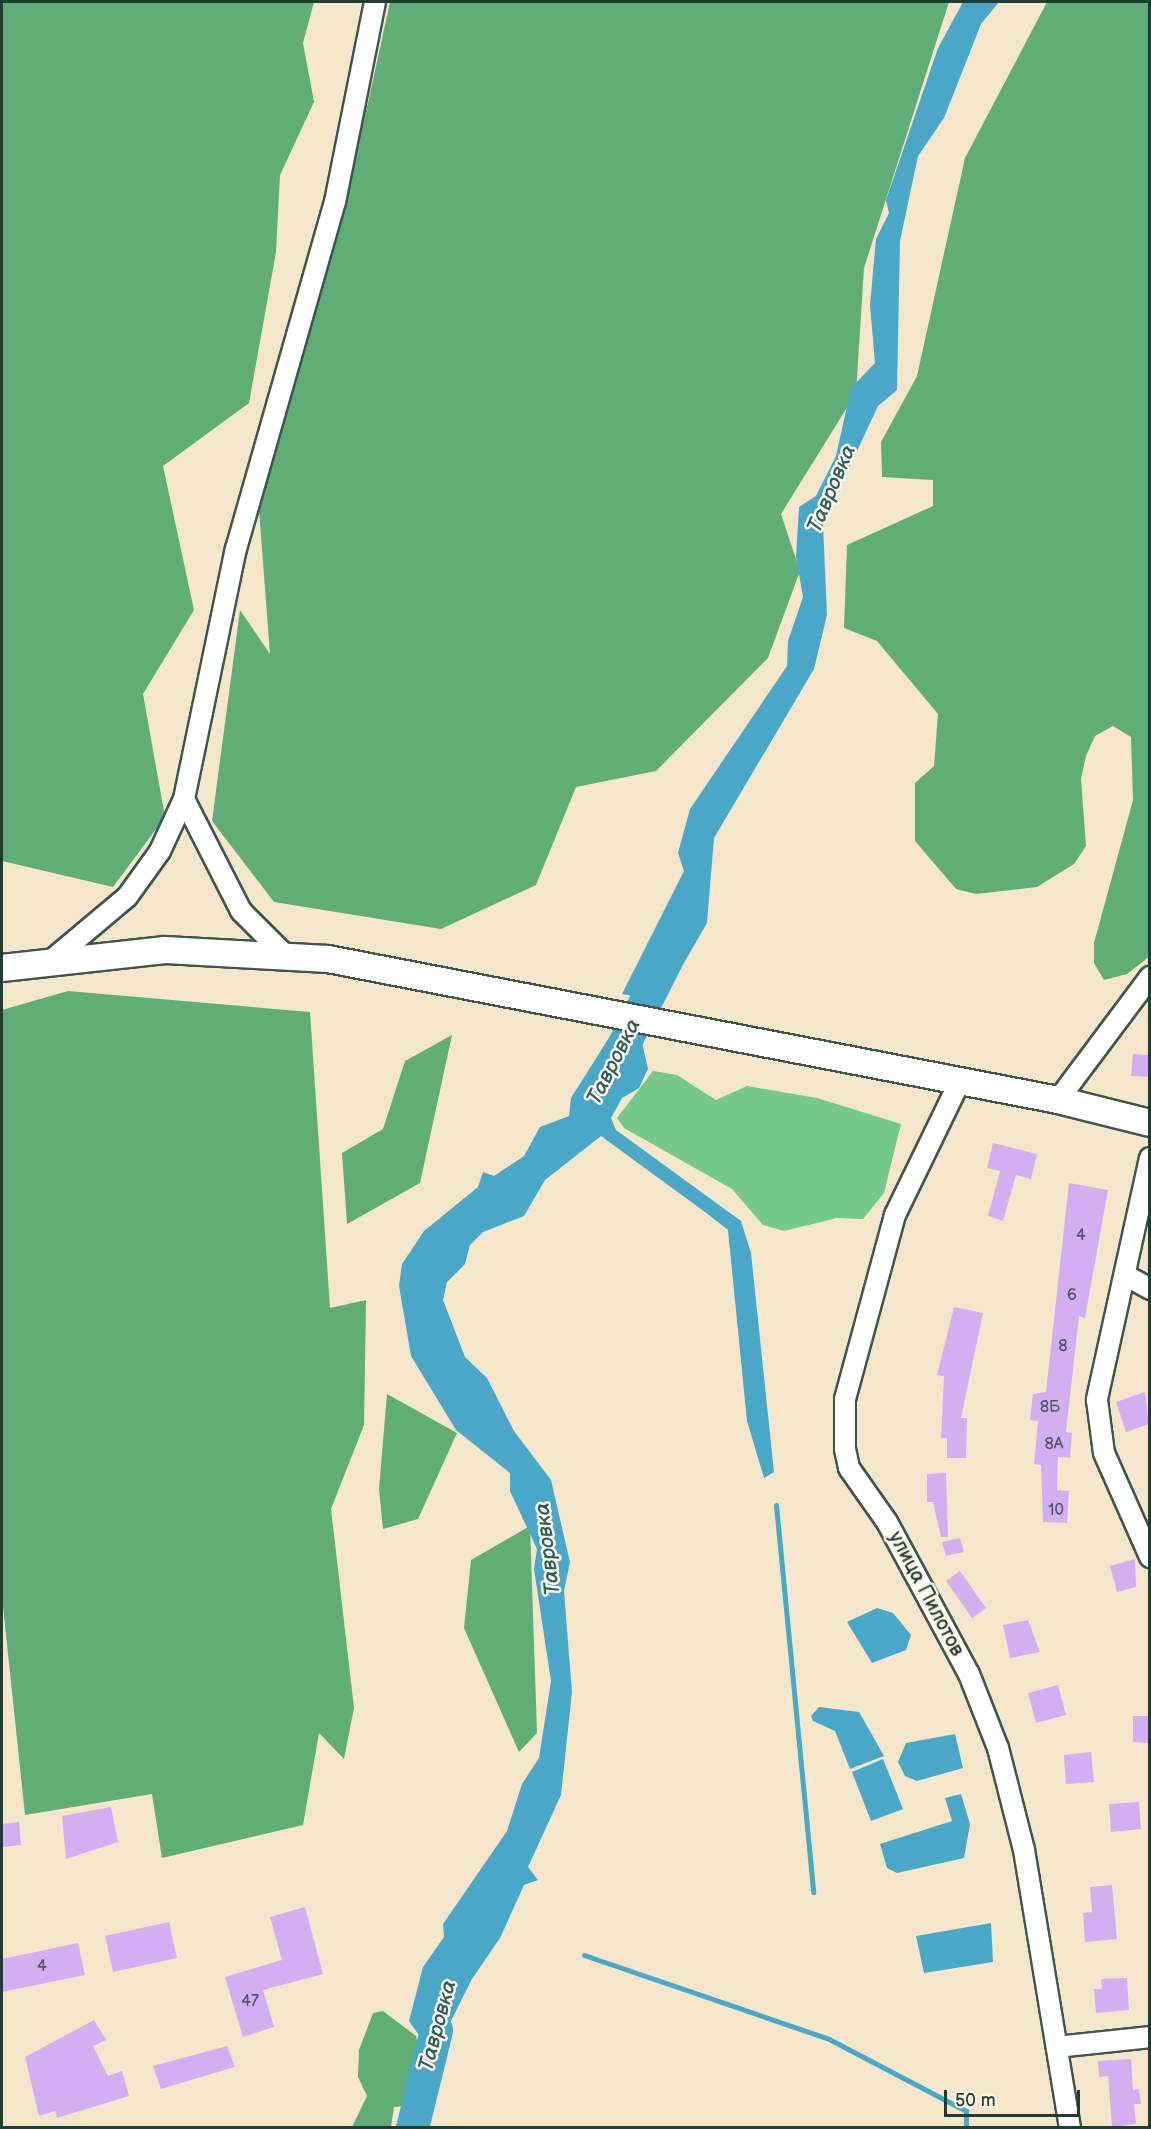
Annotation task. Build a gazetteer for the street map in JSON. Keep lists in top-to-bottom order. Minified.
{"streets":{"street":["улица Пилотов"]},"water":["Тавровка"],"house_numbers":["4","6","8","8Б","8А","10","4","47"],"scale_bar":"50 m"}
